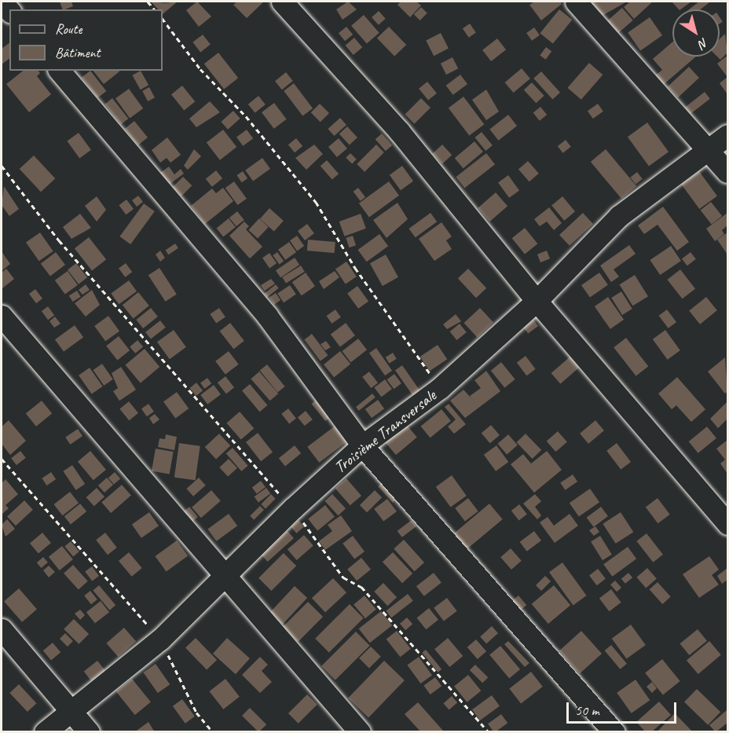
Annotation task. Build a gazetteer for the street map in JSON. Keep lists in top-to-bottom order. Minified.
{"streets":{"street":["Troisième Transversale"]},"legend":["Route","Bâtiment"],"scale_bar":"50 m","north":"bottom right"}
